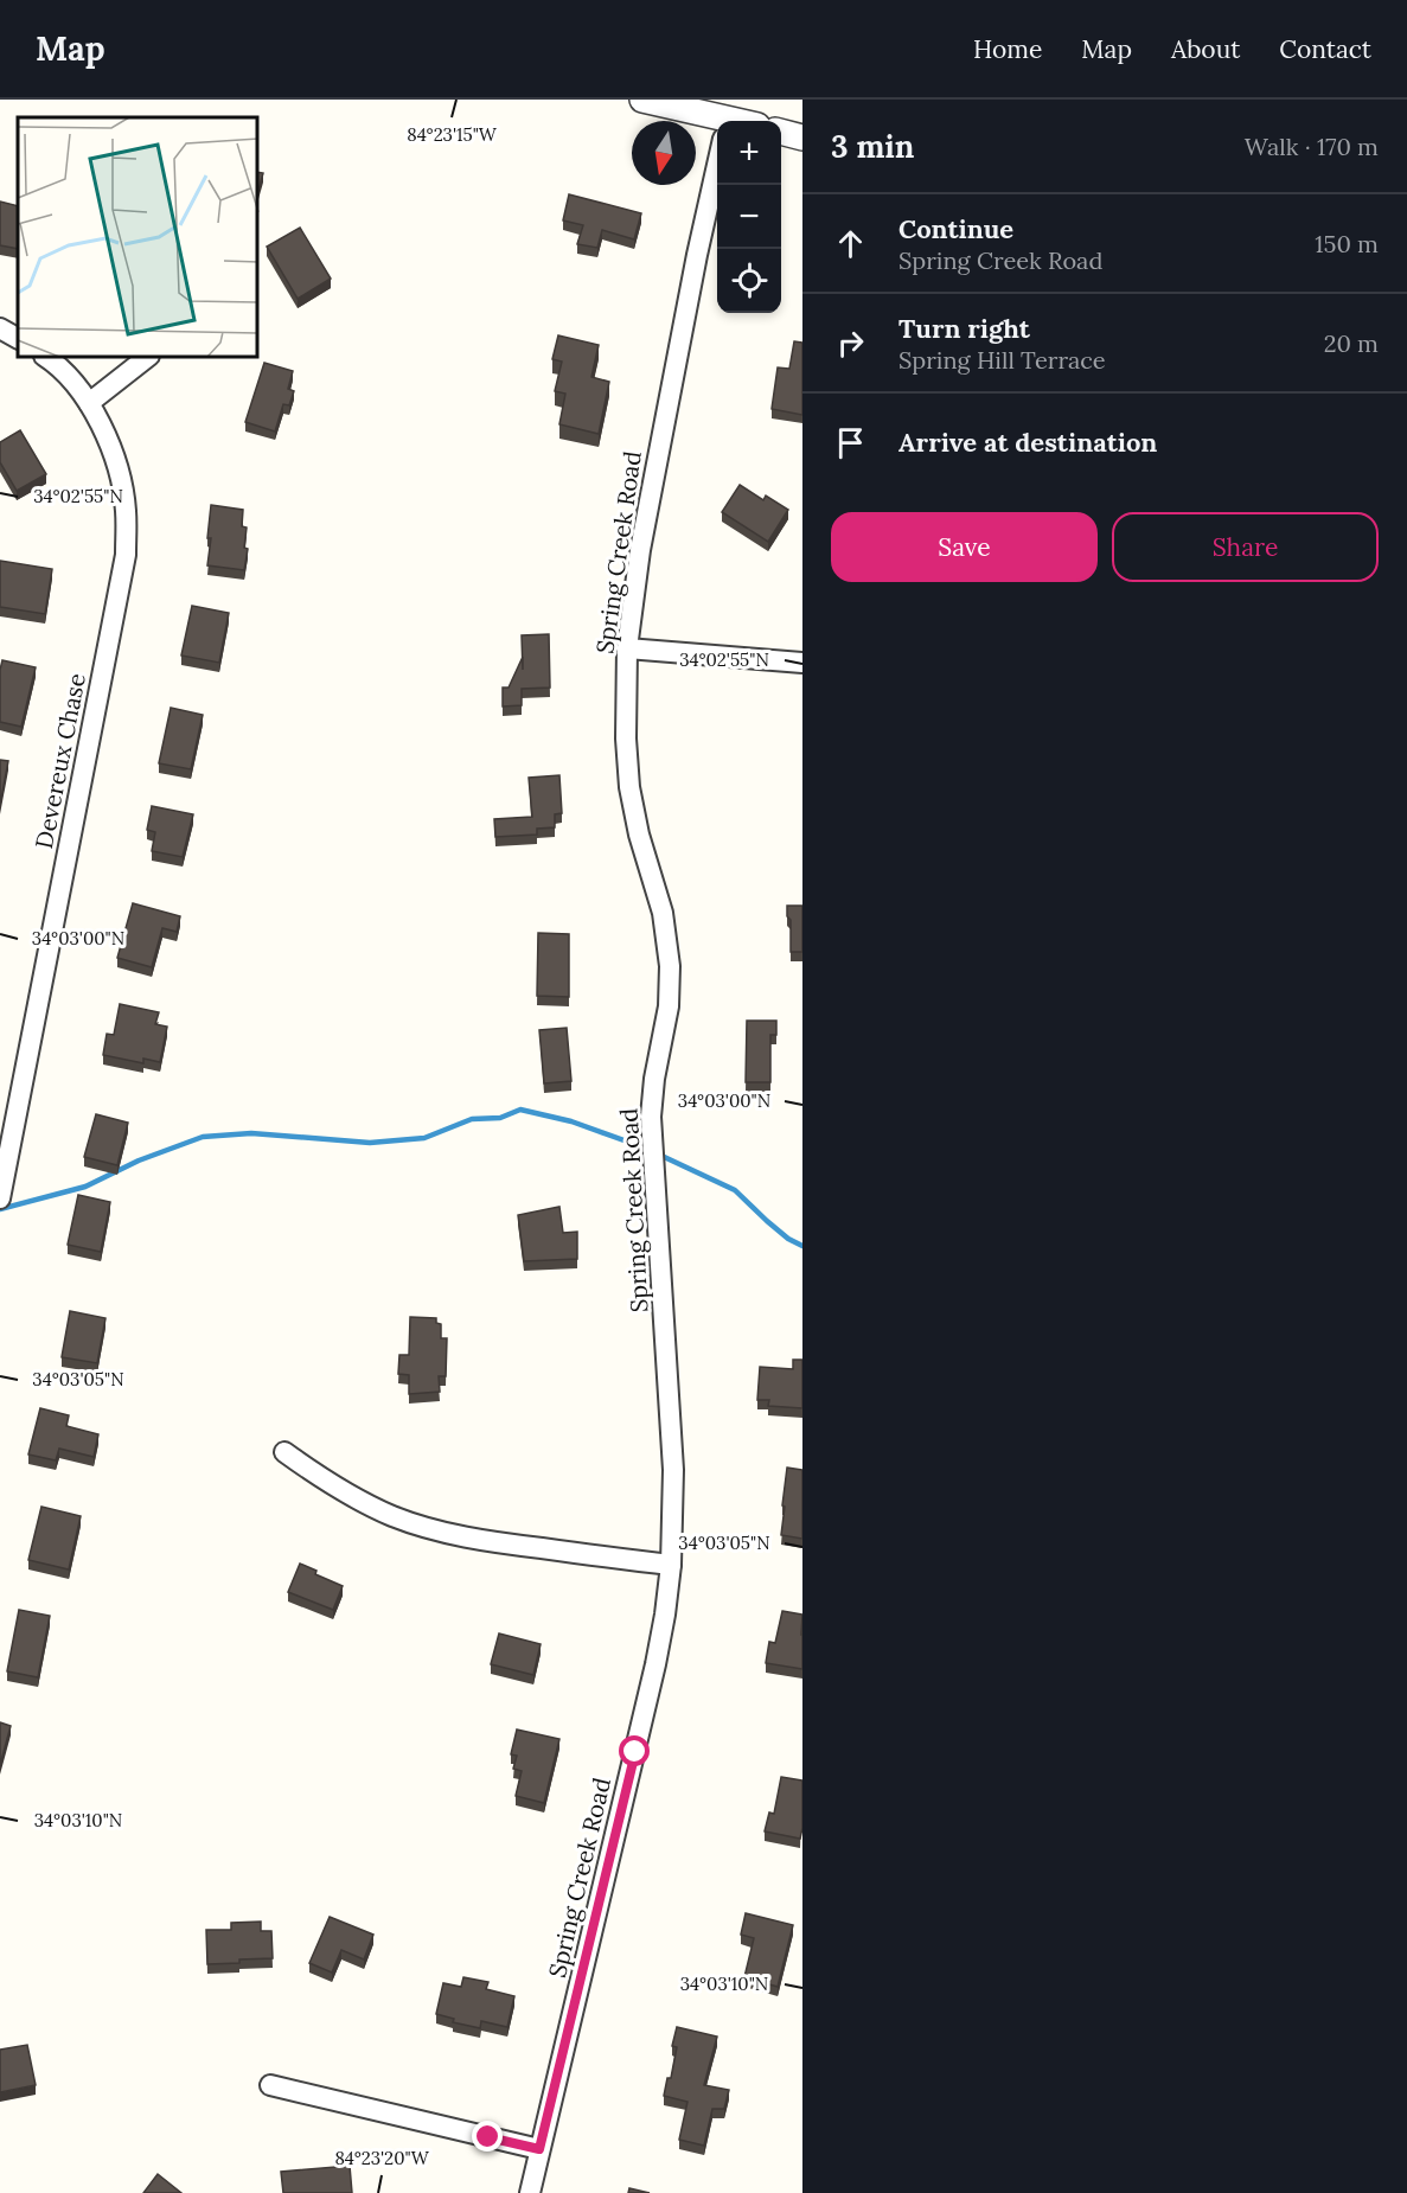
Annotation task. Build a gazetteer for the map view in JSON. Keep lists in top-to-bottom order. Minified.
{"streets":{"street":["Spring Creek Road","Devereux Chase"]},"north":"bottom","page":{"header":"Map","nav":["Home","Map","About","Contact"],"heading":["3 min","Walk · 170 m"],"map_buttons":["+","−"],"list":[["Continue","Spring Creek Road","150 m"],["Turn right","Spring Hill Terrace","20 m"],"Arrive at destination"],"buttons":["Save","Share"]},"coordinates":["84°23'15\"W","34°02'55\"N","34°03'00\"N","34°03'05\"N","34°03'10\"N","84°23'20\"W"]}
